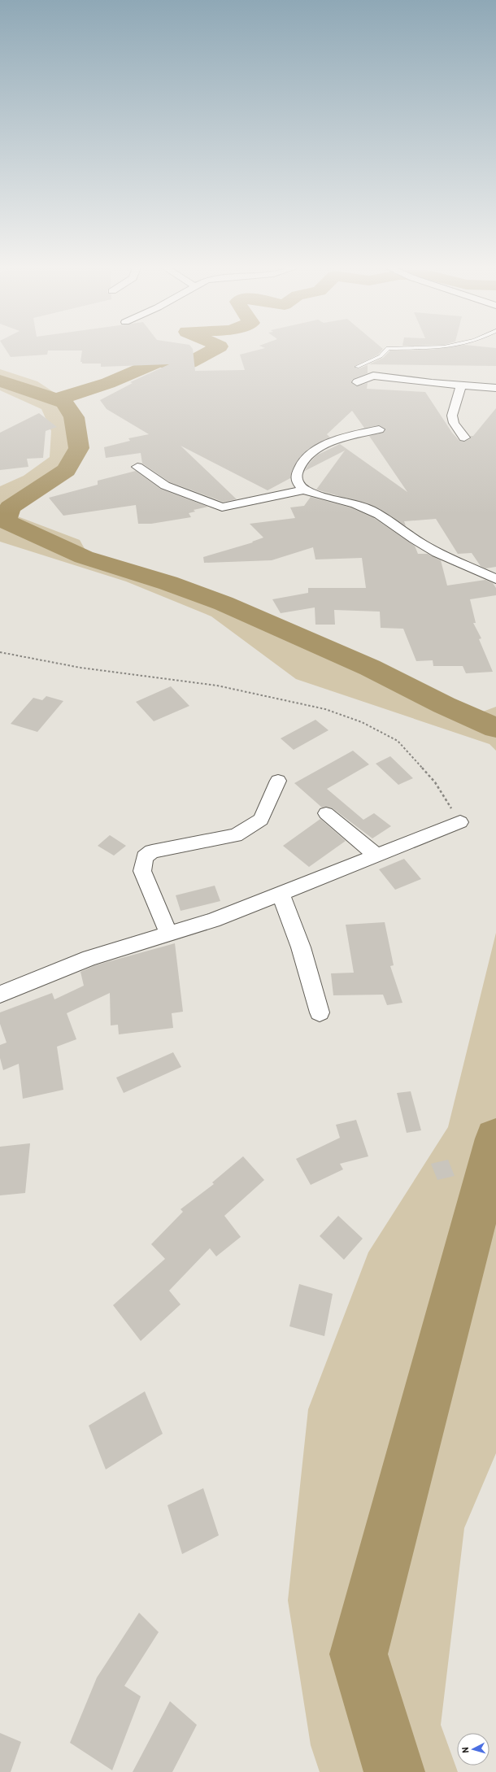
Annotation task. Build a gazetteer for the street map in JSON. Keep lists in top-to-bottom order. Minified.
{"north":"left"}
